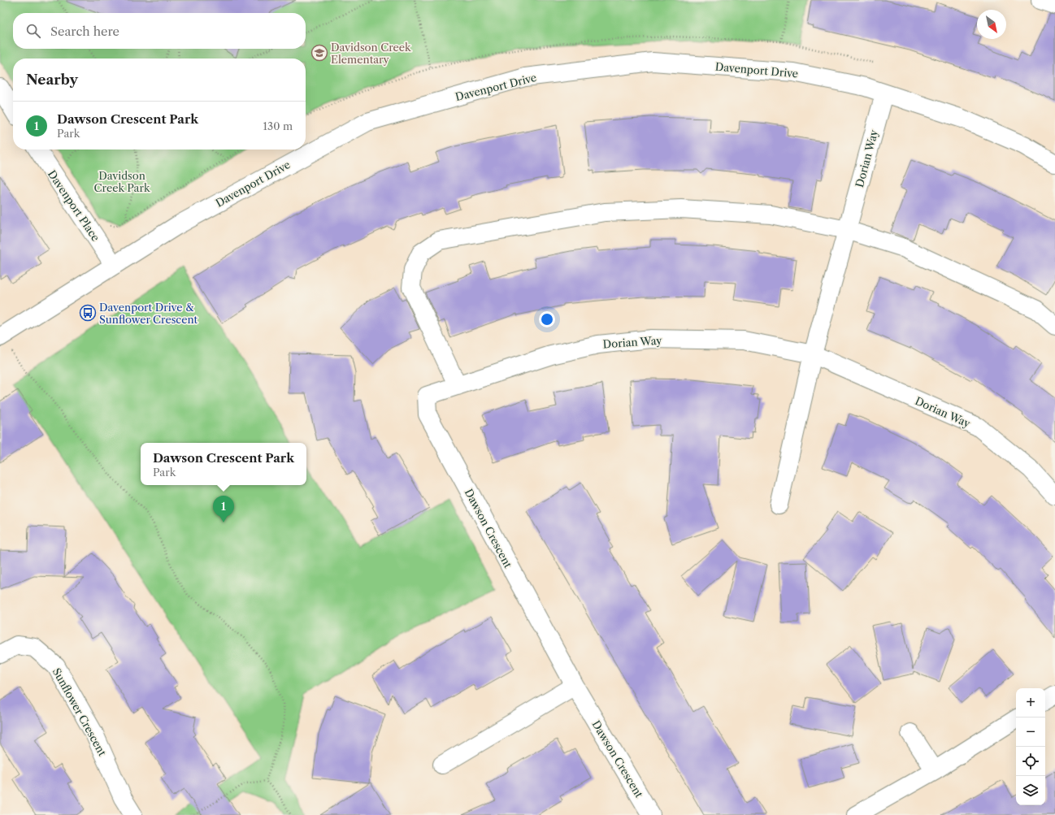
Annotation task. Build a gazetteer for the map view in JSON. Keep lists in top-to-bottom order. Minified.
{"streets":{"street":["Davenport Drive","Dorian Way","Davenport Place","Dawson Crescent","Sunflower Crescent"]},"crossings":[["Davenport Drive","Dorian Way"],["Davenport Drive","Davenport Place"],["Dorian Way","Dawson Crescent"]],"parks":["Davidson Creek Park"],"places":{"school or university":["Davidson Creek Elementary"],"bus stop":["Davenport Drive & Sunflower Crescent"]},"north":"bottom right","page":{"search":"Search here","heading":"Nearby","list":[{"mark":"1","name":"Dawson Crescent Park","note":"Park","value":"130 m"}],"popup":["Dawson Crescent Park","Park"],"pins":"1","map_buttons":["+","−"]}}
